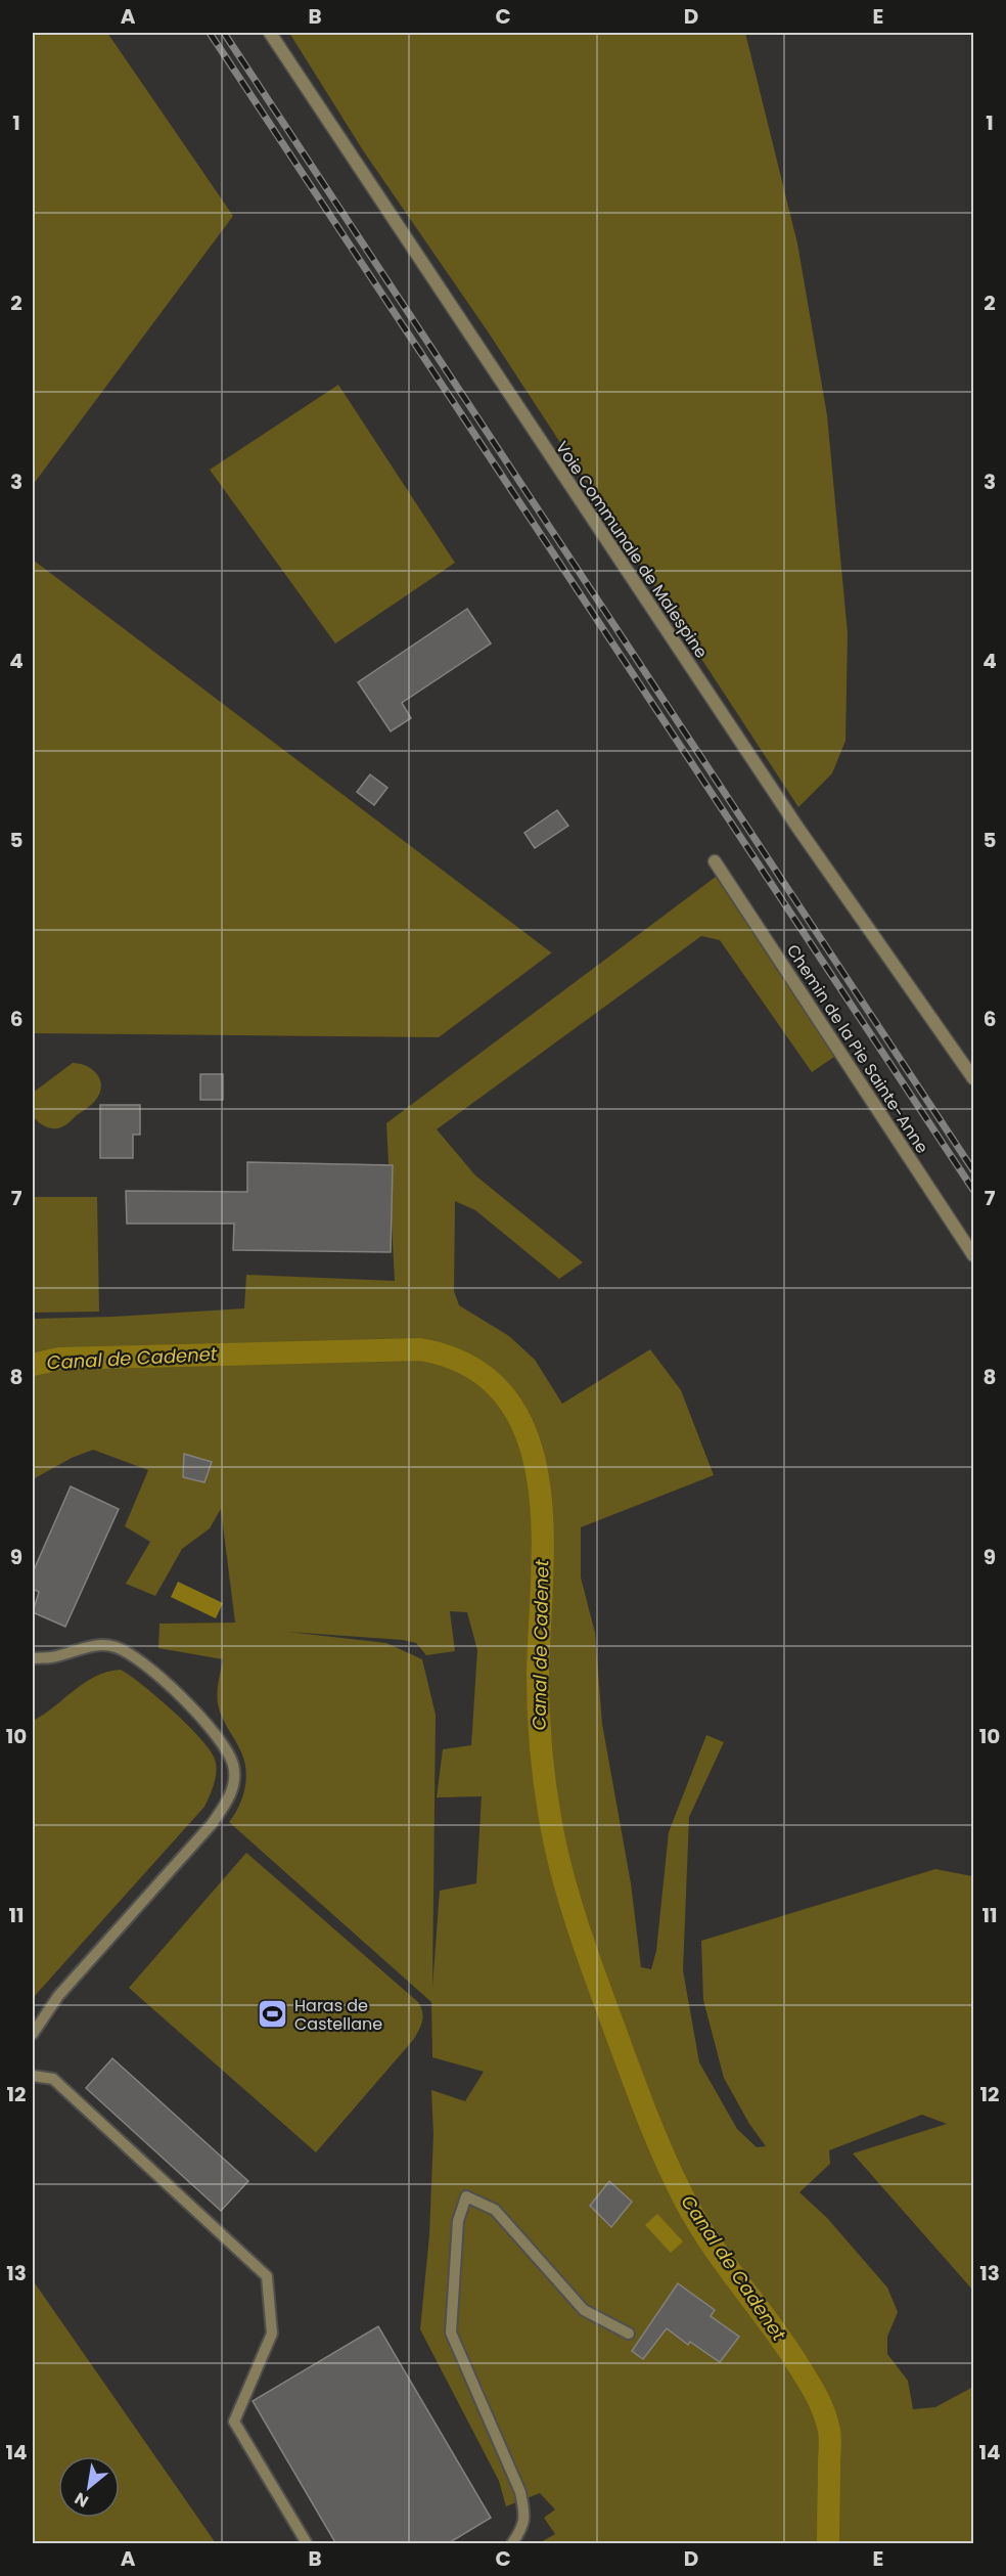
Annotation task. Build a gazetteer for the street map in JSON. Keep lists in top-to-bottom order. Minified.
{"streets":{"street":["Voie Communale de Malespine","Chemin de la Pie Sainte-Anne"]},"water":["Canal de Cadenet"],"places":{"sports":["Haras de Castellane"]},"north":"bottom left","grid":{"columns":["A","B","C","D","E"],"rows":["1","2","3","4","5","6","7","8","9","10","11","12","13","14"]}}
